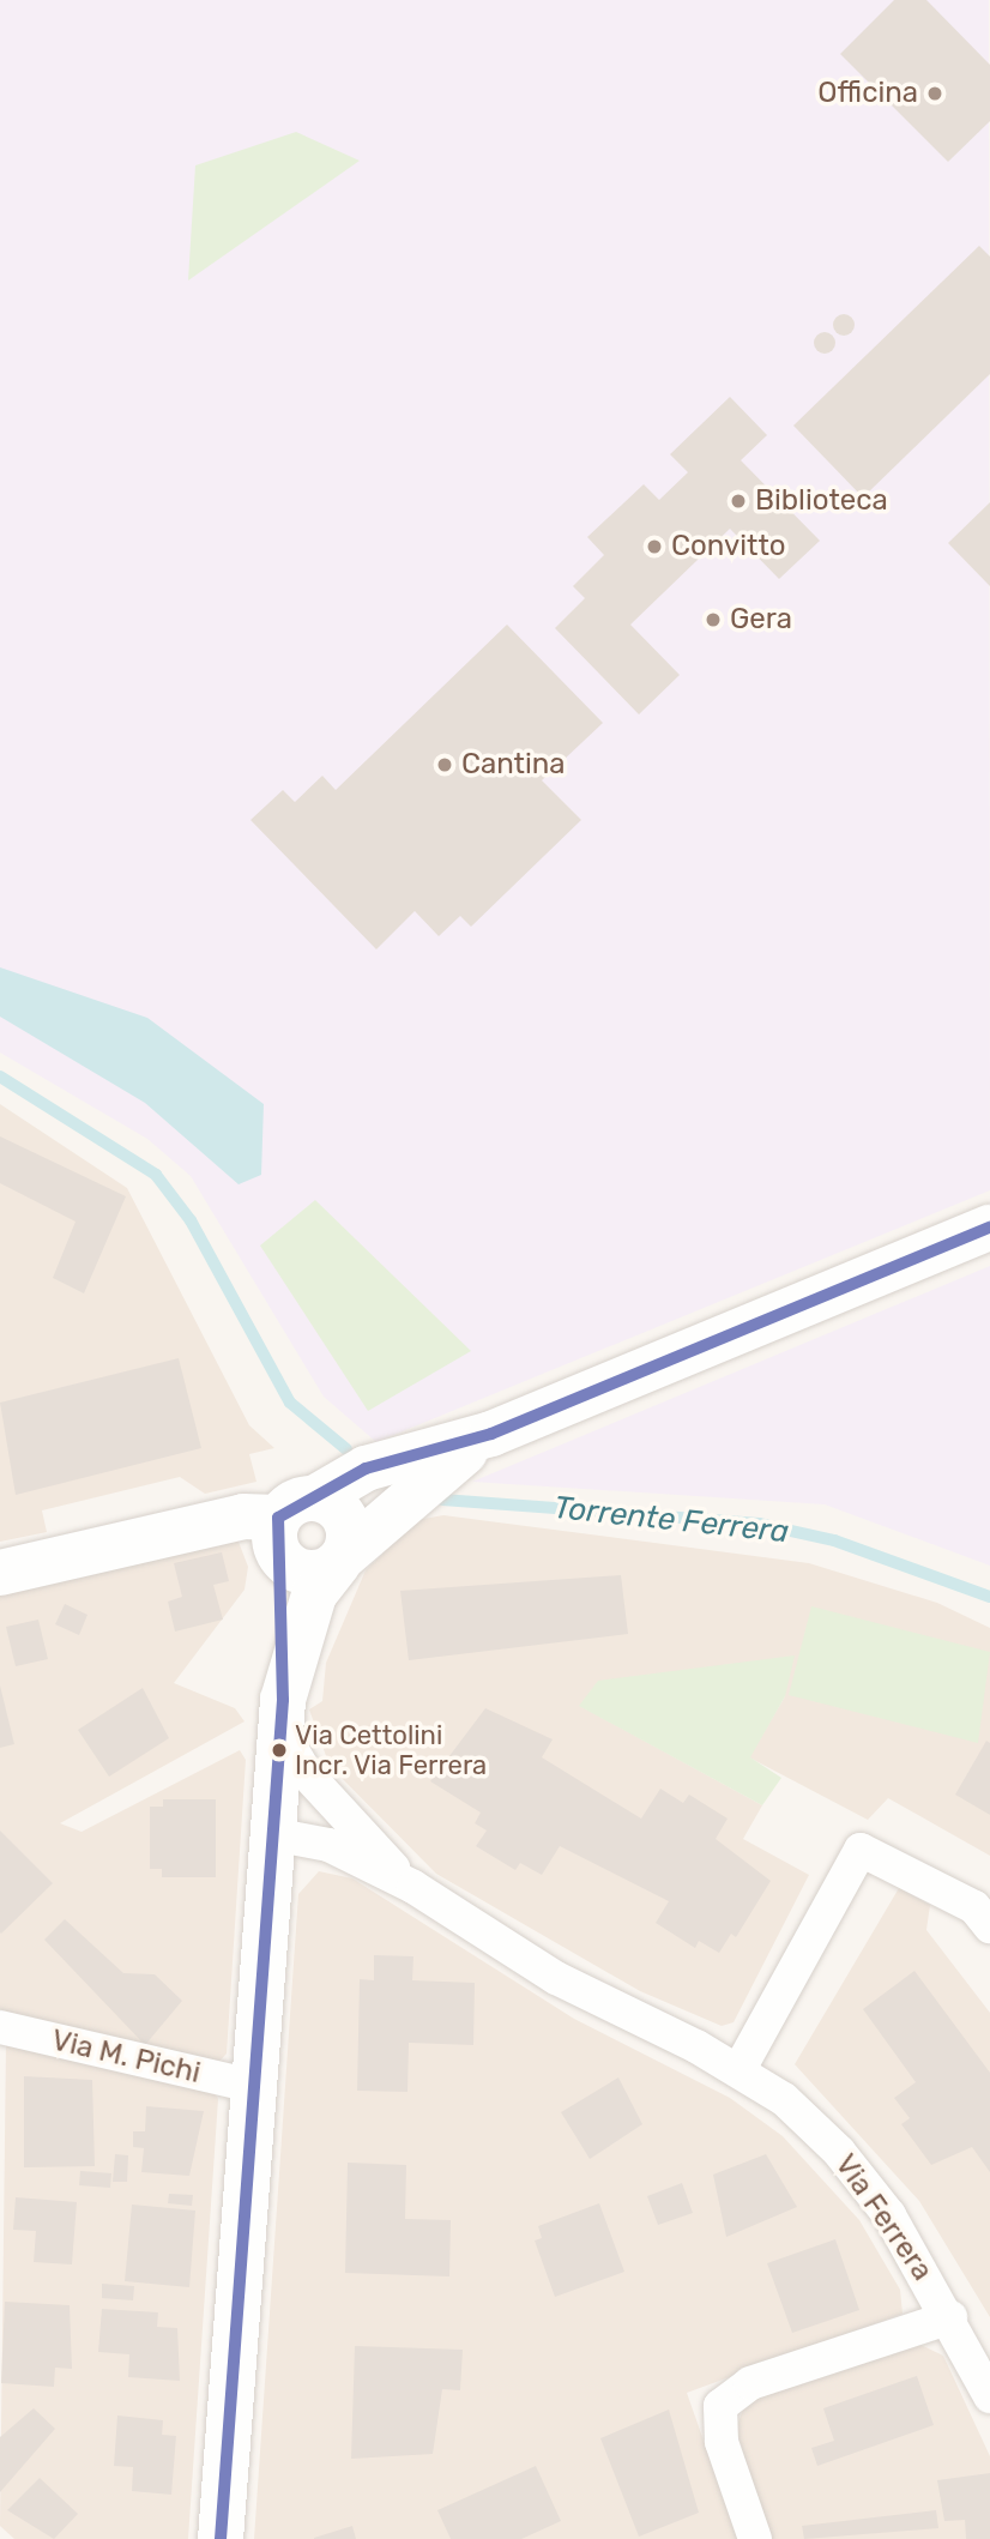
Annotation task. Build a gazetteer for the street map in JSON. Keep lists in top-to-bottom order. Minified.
{"streets":{"street":["Via M. Pichi","Via Ferrera"]},"water":["Torrente Ferrera"],"places":["Officina","Biblioteca","Convitto","Gera","Cantina","Via Cettolini Incr. Via Ferrera"]}
